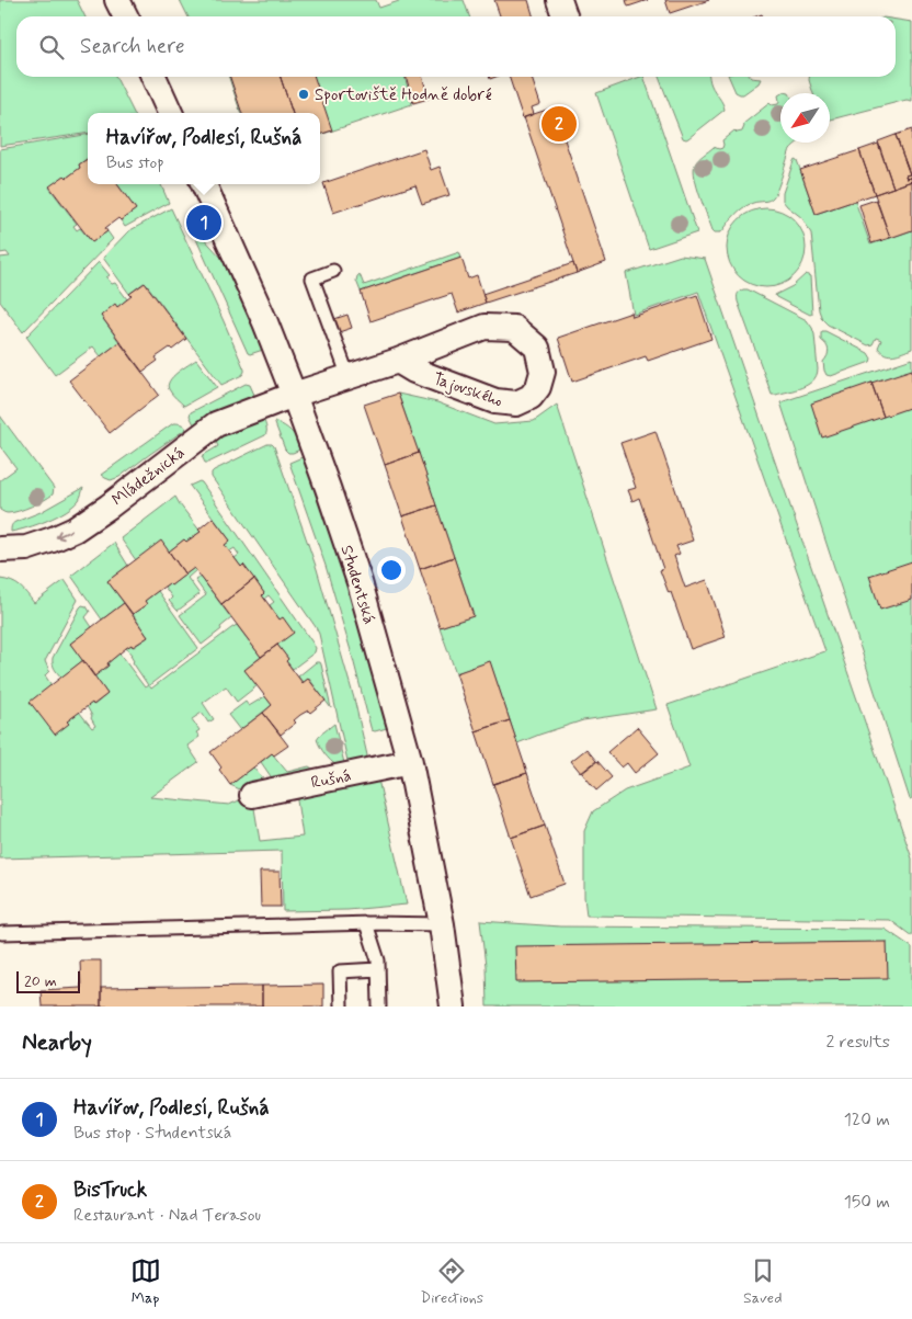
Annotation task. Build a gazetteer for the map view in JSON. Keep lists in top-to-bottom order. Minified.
{"streets":{"street":["Tajovského","Mládežnická","Studentská","Rušná"]},"crossings":[["Tajovského","Mládežnická"],["Tajovského","Studentská"],["Mládežnická","Studentská"],["Studentská","Rušná"]],"one_way":["Mládežnická"],"places":["Sportoviště Hodně dobré"],"scale_bar":"20 m","north":"bottom left","page":{"search":"Search here","pins":["2","1"],"popup":["Havířov, Podlesí, Rušná","Bus stop"],"scale":"20 m","heading":["Nearby","2 results"],"list":[{"mark":"1","name":"Havířov, Podlesí, Rušná","note":"Bus stop · Studentská","value":"120 m"},{"mark":"2","name":"BisTruck","note":"Restaurant · Nad Terasou","value":"150 m"}],"nav":["Map","Directions","Saved"]}}
